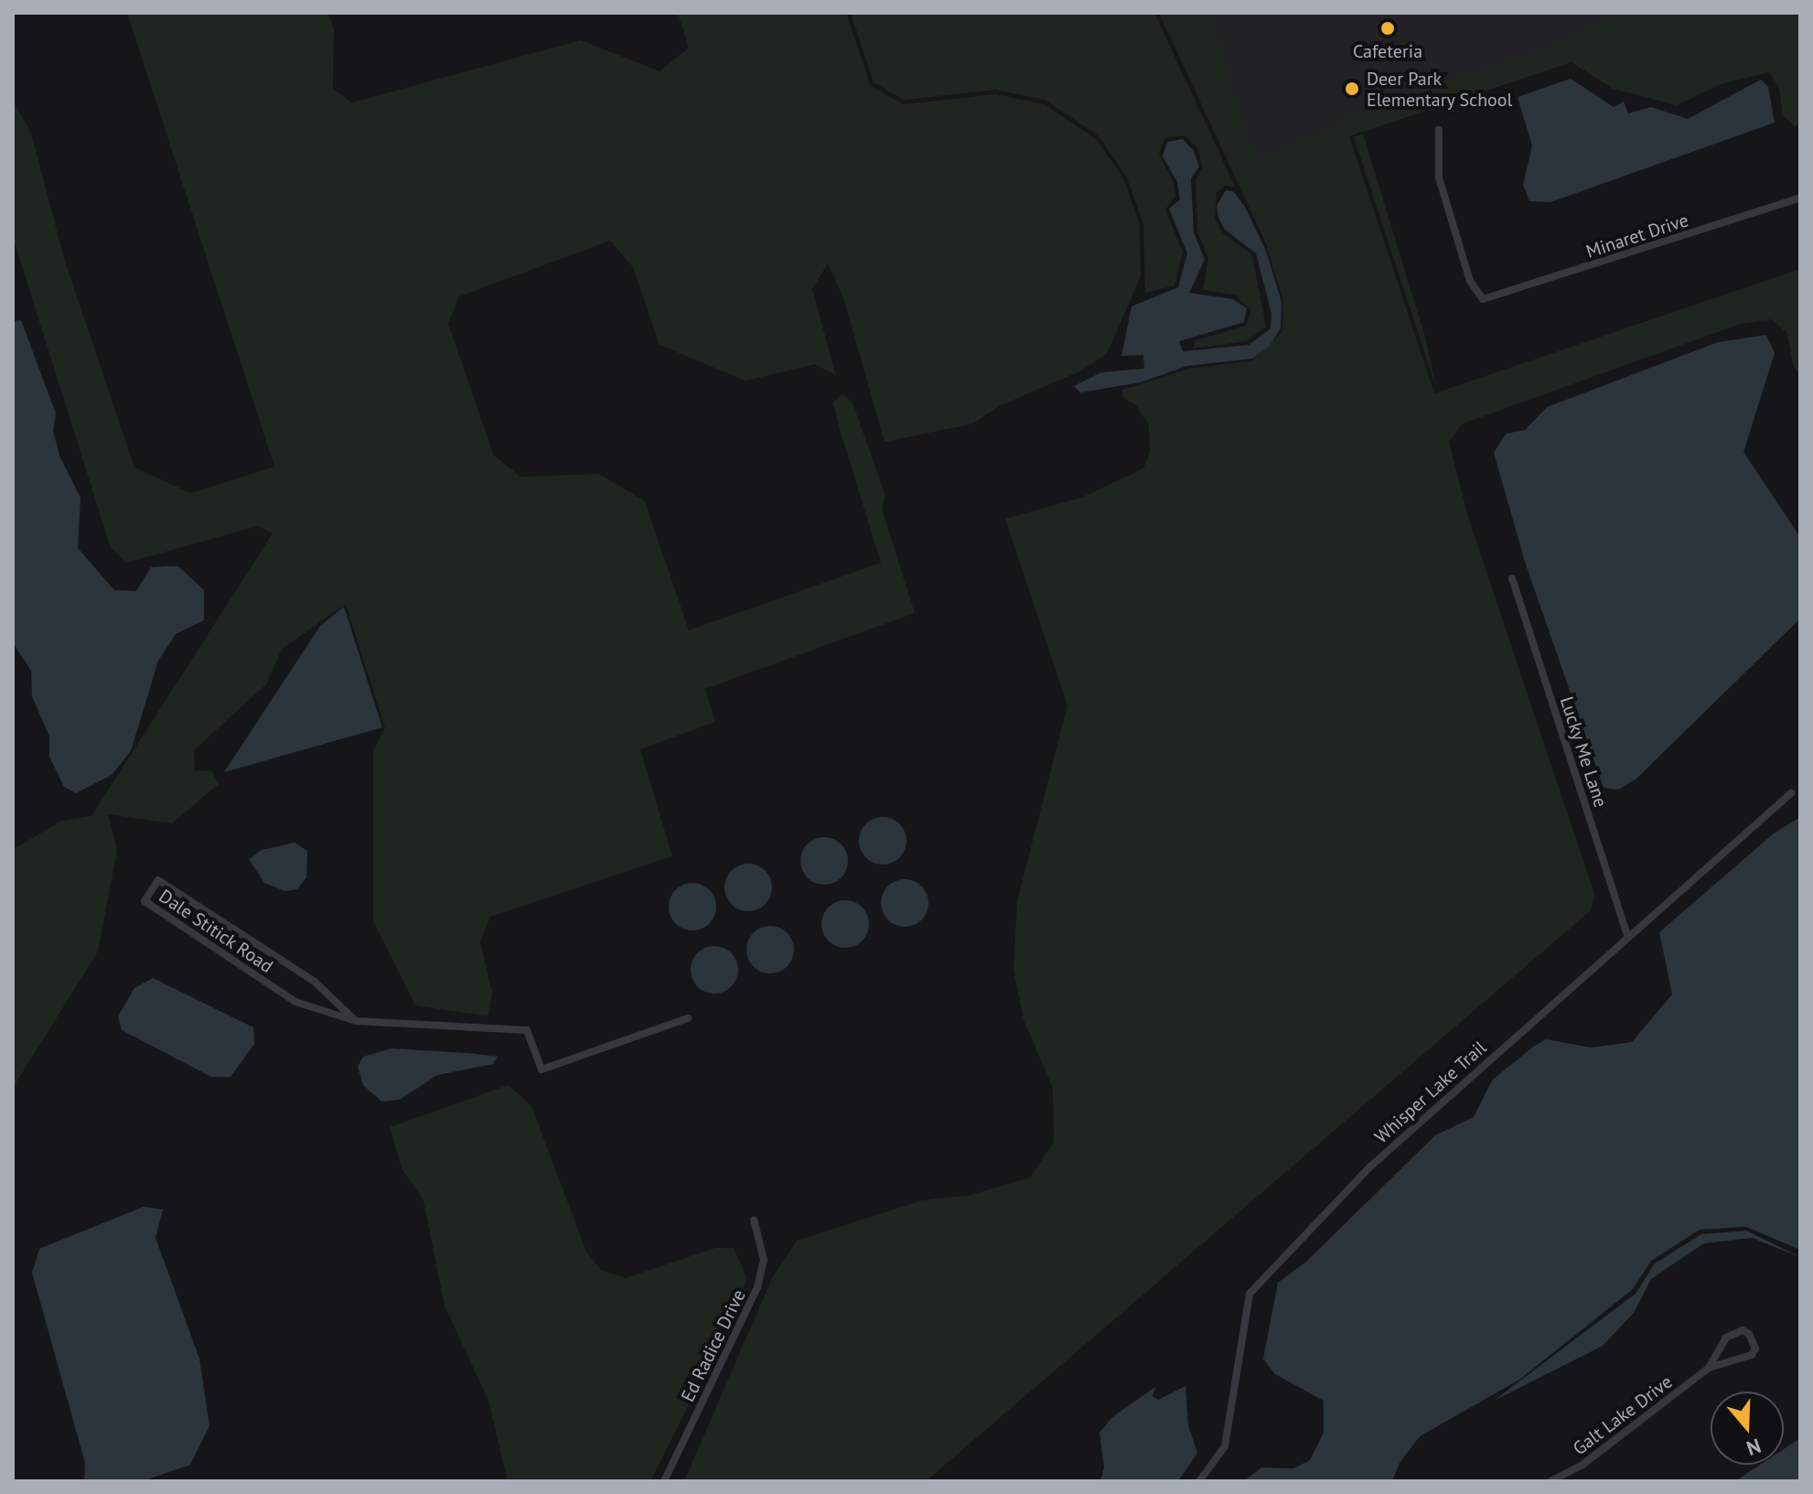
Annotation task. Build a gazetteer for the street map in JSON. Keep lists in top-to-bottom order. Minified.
{"streets":{"street":["Minaret Drive","Lucky Me Lane","Dale Stitick Road","Whisper Lake Trail","Ed Radice Drive","Galt Lake Drive"]},"crossings":[["Lucky Me Lane","Whisper Lake Trail"]],"places":["Cafeteria","Deer Park Elementary School"],"north":"bottom"}
